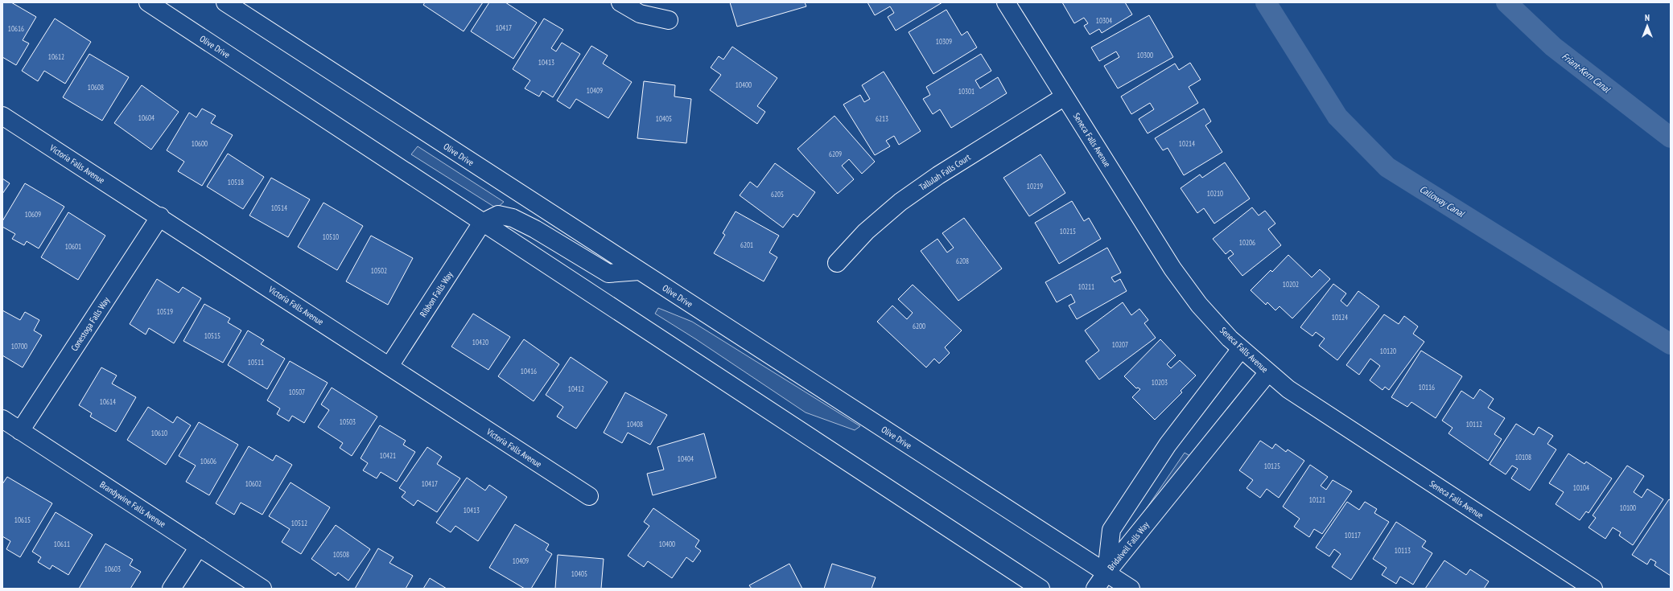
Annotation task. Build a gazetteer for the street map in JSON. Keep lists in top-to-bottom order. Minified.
{"streets":{"street":["Olive Drive","Seneca Falls Avenue","Victoria Falls Avenue","Tallulah Falls Court","Ribbon Falls Way","Conestoga Falls Way","Brandywine Falls Avenue","Bridalveil Falls Way"]},"crossings":[["Olive Drive","Ribbon Falls Way"],["Olive Drive","Bridalveil Falls Way"],["Seneca Falls Avenue","Tallulah Falls Court"],["Seneca Falls Avenue","Bridalveil Falls Way"],["Victoria Falls Avenue","Ribbon Falls Way"],["Victoria Falls Avenue","Conestoga Falls Way"],["Conestoga Falls Way","Brandywine Falls Avenue"]],"water":["Friant-Kern Canal","Calloway Canal"],"house_numbers":["10304","10417","10616","10309","10300","10612","10413","10400","10608","10409","10301","10604","10405","6213","10600","10214","6209","10518","10219","10210","6205","10514","10609","10215","10510","10206","6201","10601","6208","10502","10202","10211","10519","10124","6200","10515","10420","10207","10700","10120","10511","10416","10203","10116","10412","10507","10614","10503","10408","10112","10610","10421","10108","10404","10606","10125","10602","10417","10104","10121","10100","10413","10615","10512","10117","10611","10400","10113","10508","10409","10603","10405"],"north":"top"}
